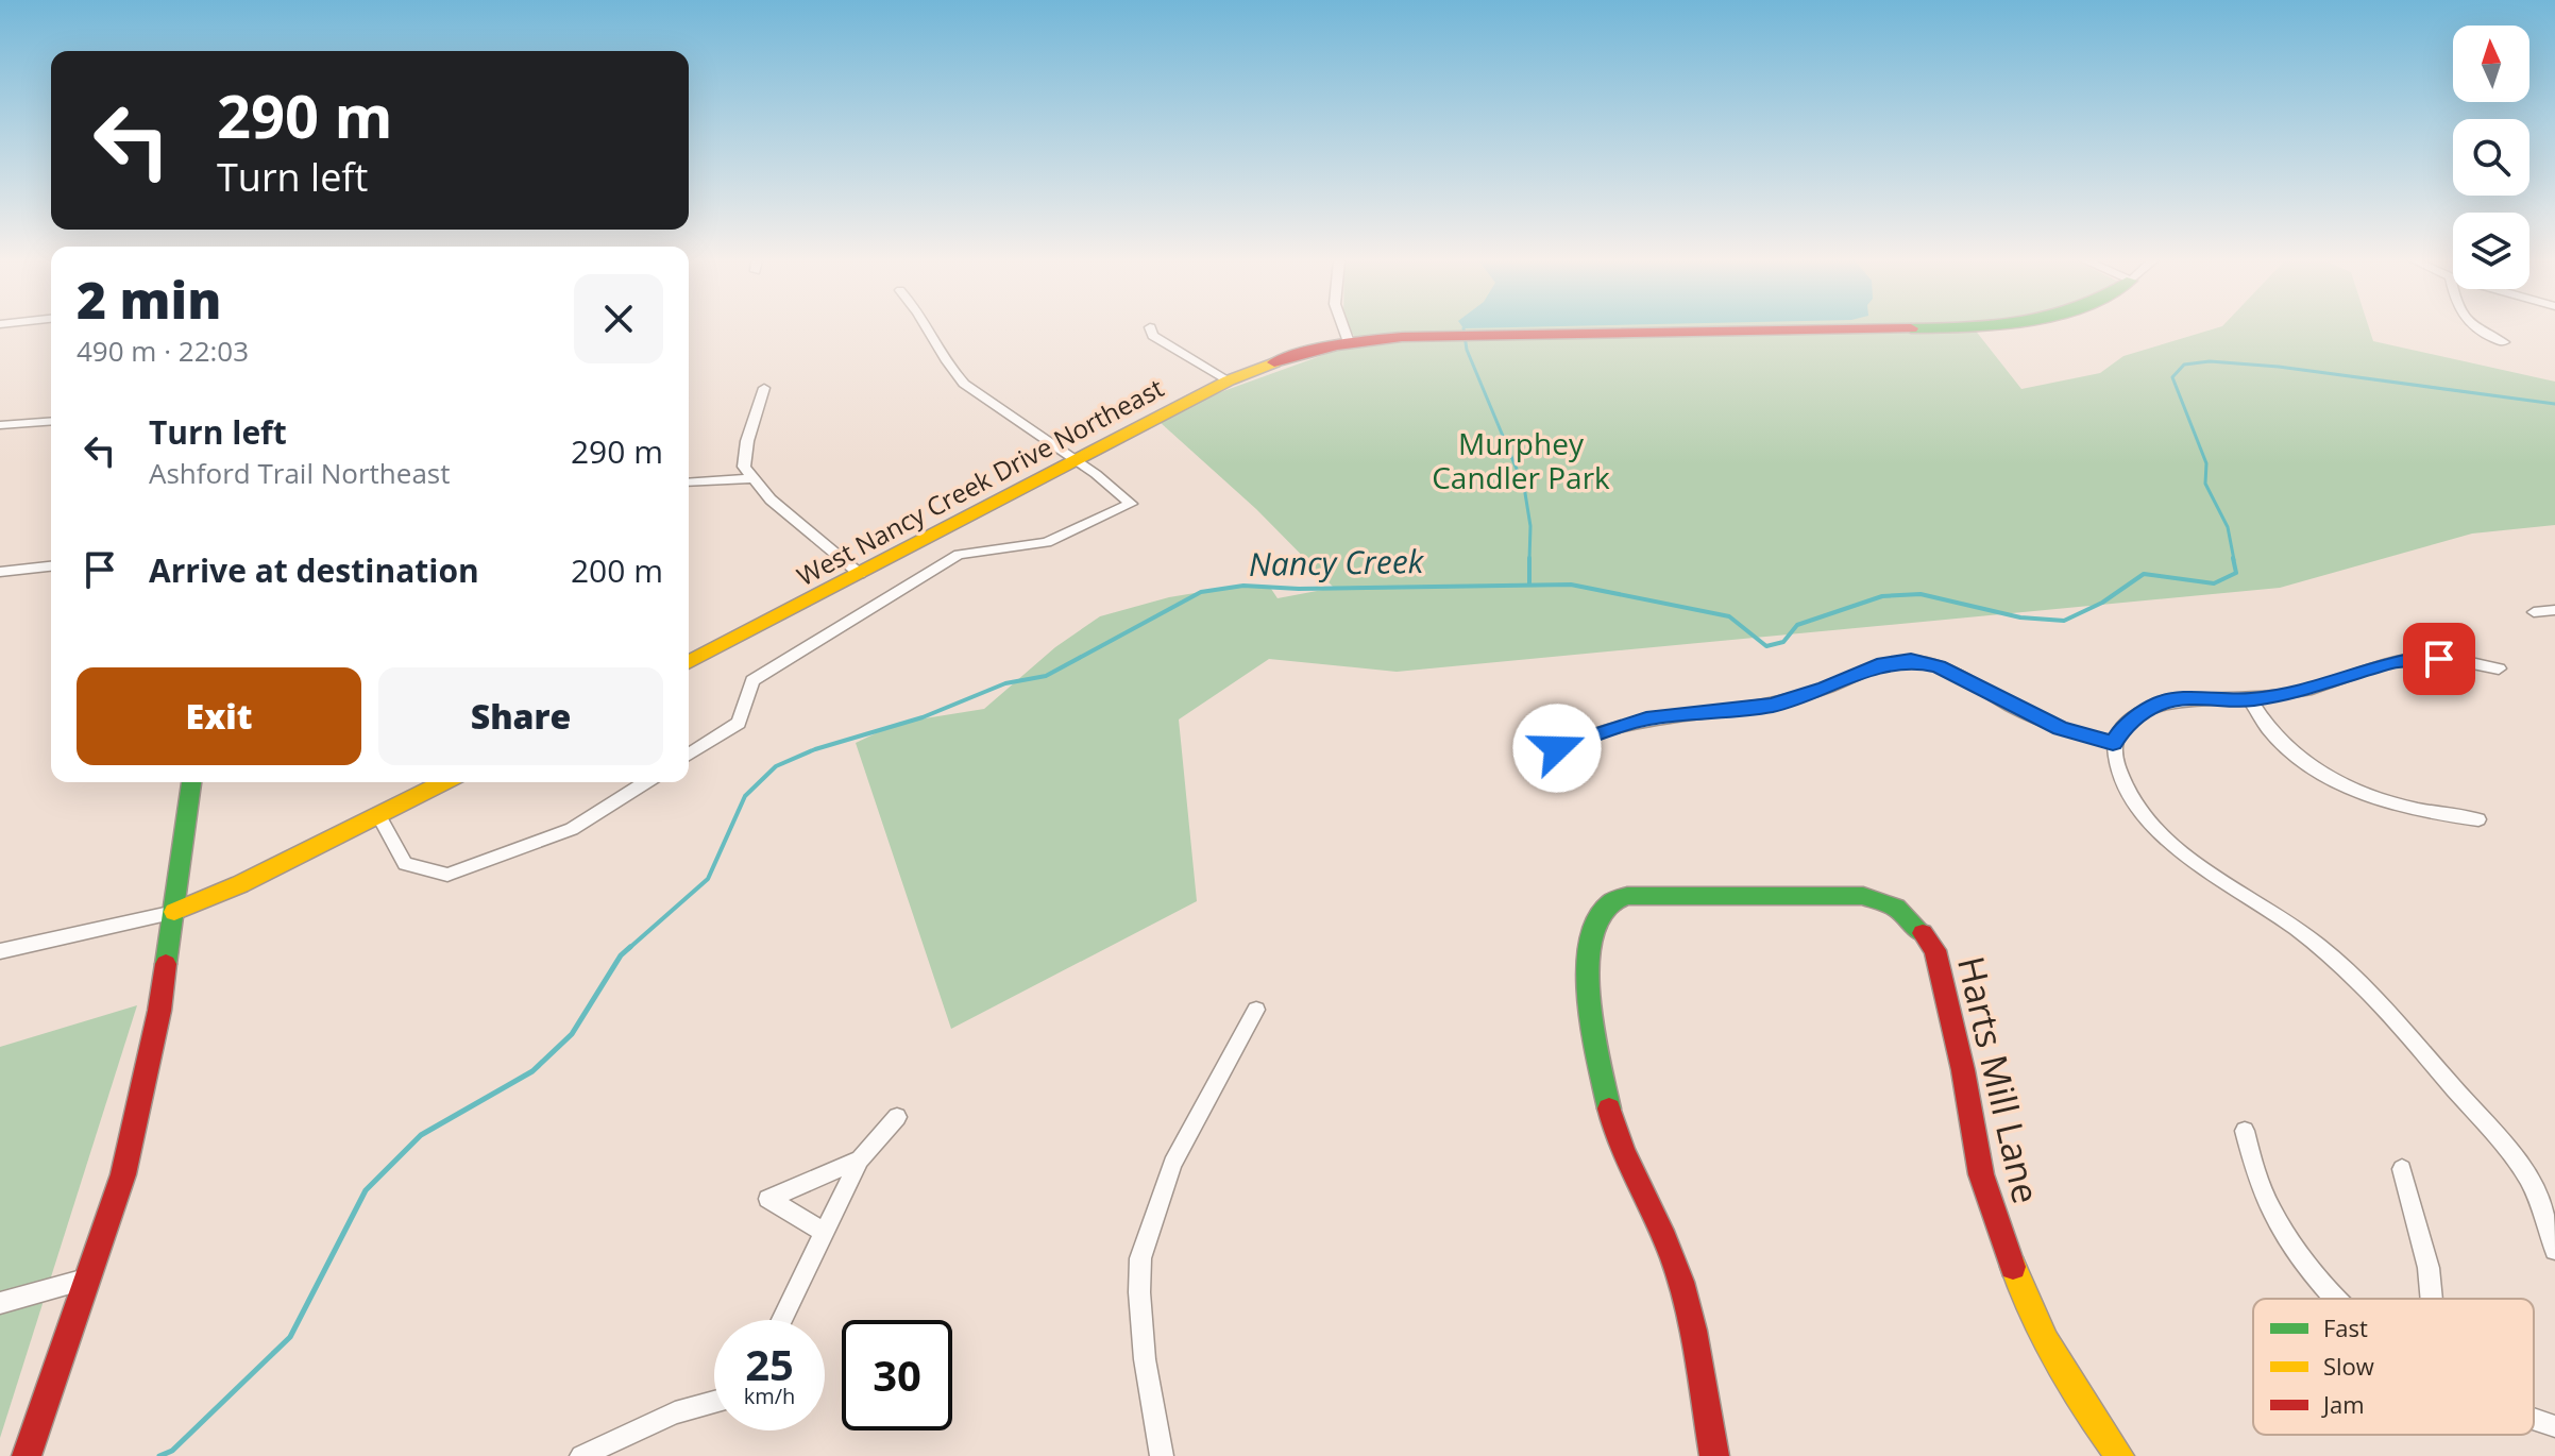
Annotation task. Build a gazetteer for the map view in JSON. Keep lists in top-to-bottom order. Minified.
{"streets":{"street":["West Nancy Creek Drive Northeast","Harts Mill Lane"]},"water":["Nancy Creek"],"parks":["Murphey Candler Park"],"legend":["Fast","Slow","Jam"],"north":"top","page":{"turn":["290 m","Turn left"],"heading":["2 min","490 m · 22:03"],"list":[{"name":"Turn left","note":"Ashford Trail Northeast","value":"290 m"},{"name":"Arrive at destination","value":"200 m"}],"buttons":["Exit","Share"],"speed":"25 km/h","limit":"30"}}
